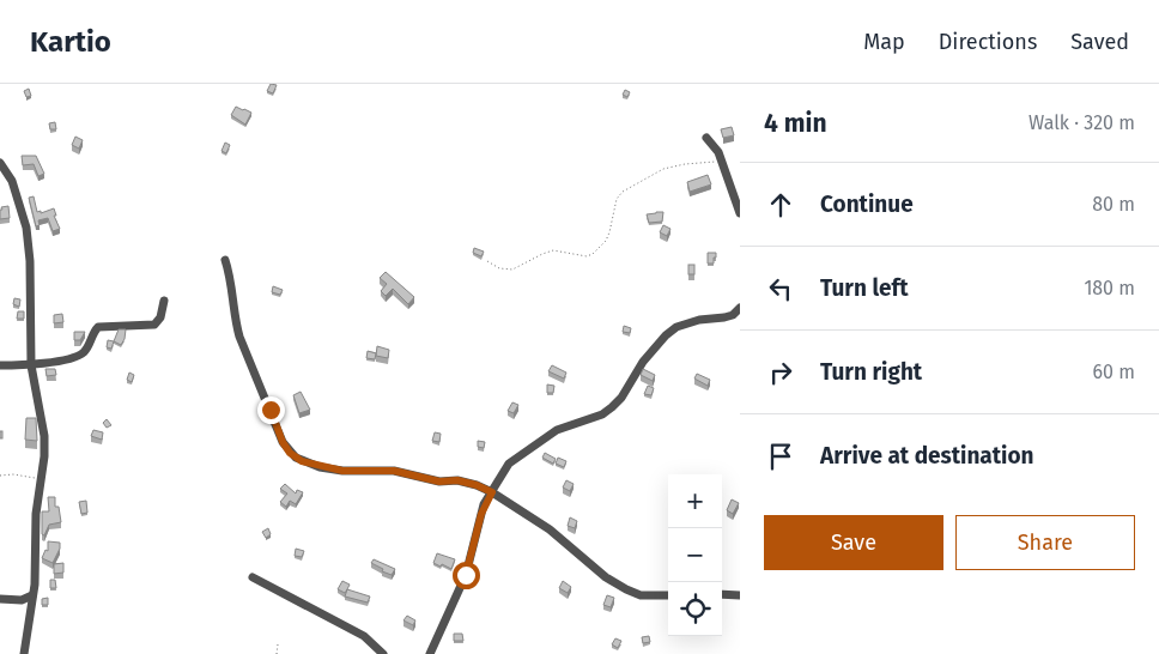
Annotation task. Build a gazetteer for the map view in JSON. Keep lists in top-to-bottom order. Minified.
{"page":{"header":"Kartio","nav":["Map","Directions","Saved"],"heading":["4 min","Walk · 320 m"],"list":[["Continue","80 m"],["Turn left","180 m"],["Turn right","60 m"],"Arrive at destination"],"map_buttons":["+","−"],"buttons":["Save","Share"]}}
